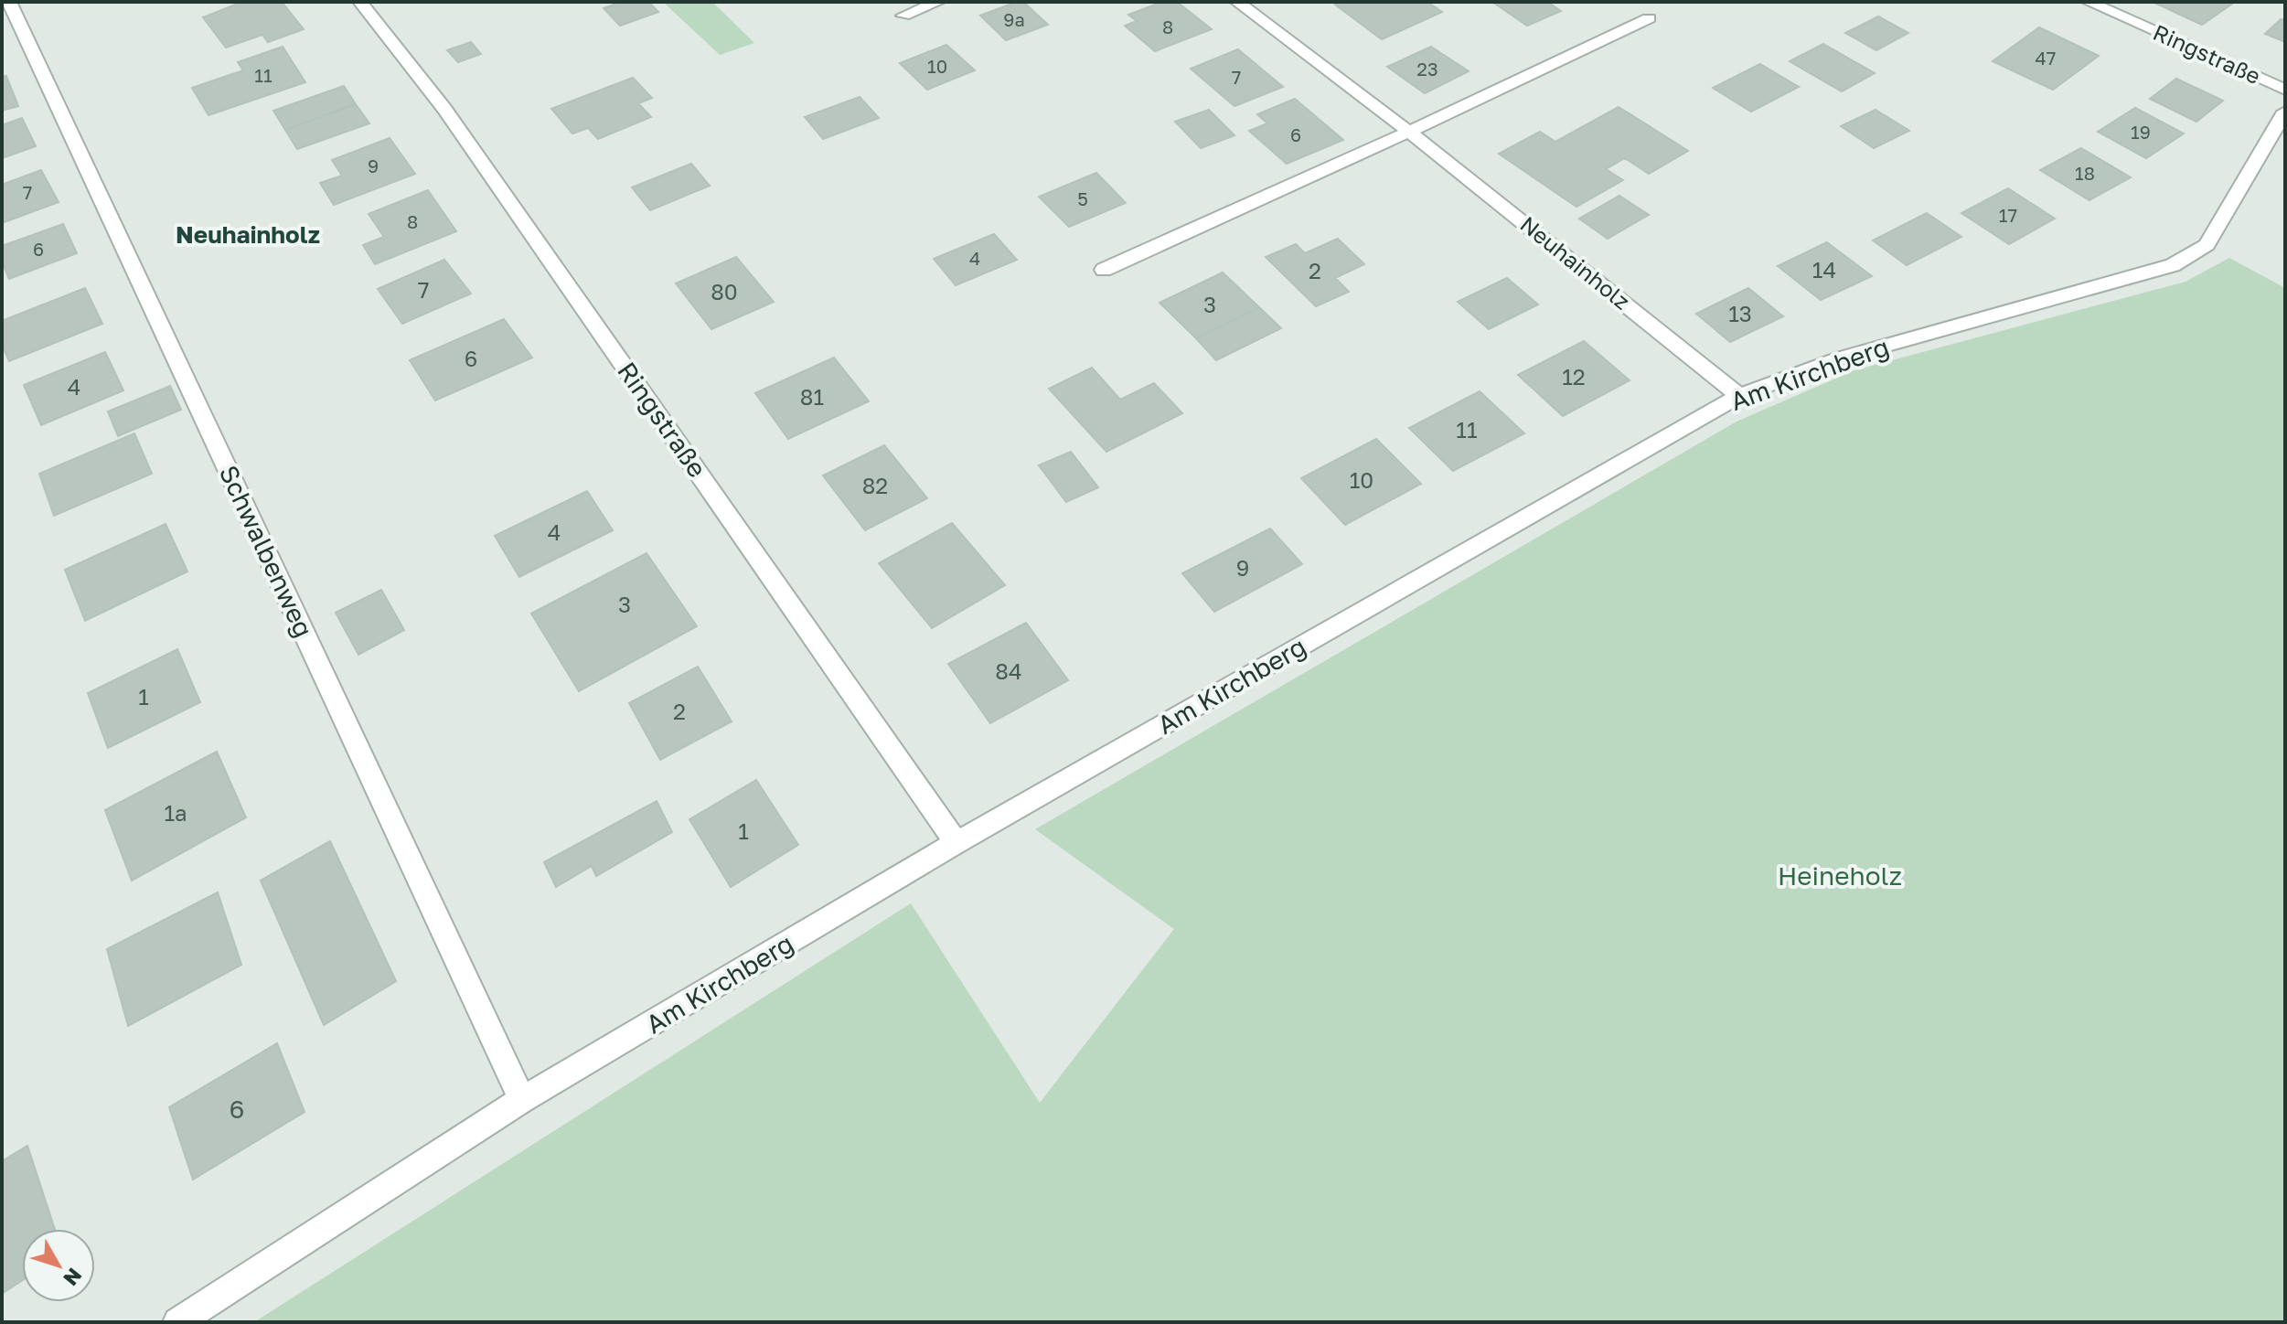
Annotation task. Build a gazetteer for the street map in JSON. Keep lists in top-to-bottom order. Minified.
{"streets":{"street":["Ringstraße","Neuhainholz","Am Kirchberg","Schwalbenweg"]},"crossings":[["Ringstraße","Am Kirchberg"],["Neuhainholz","Am Kirchberg"],["Am Kirchberg","Schwalbenweg"]],"districts":["Neuhainholz"],"parks":["Heineholz"],"house_numbers":["9a","8","47","10","23","11","7","19","6","9","18","7","5","17","8","6","4","14","2","7","80","3","13","6","12","4","81","11","10","82","4","9","3","84","1","2","1a","1","6"],"north":"bottom right"}
